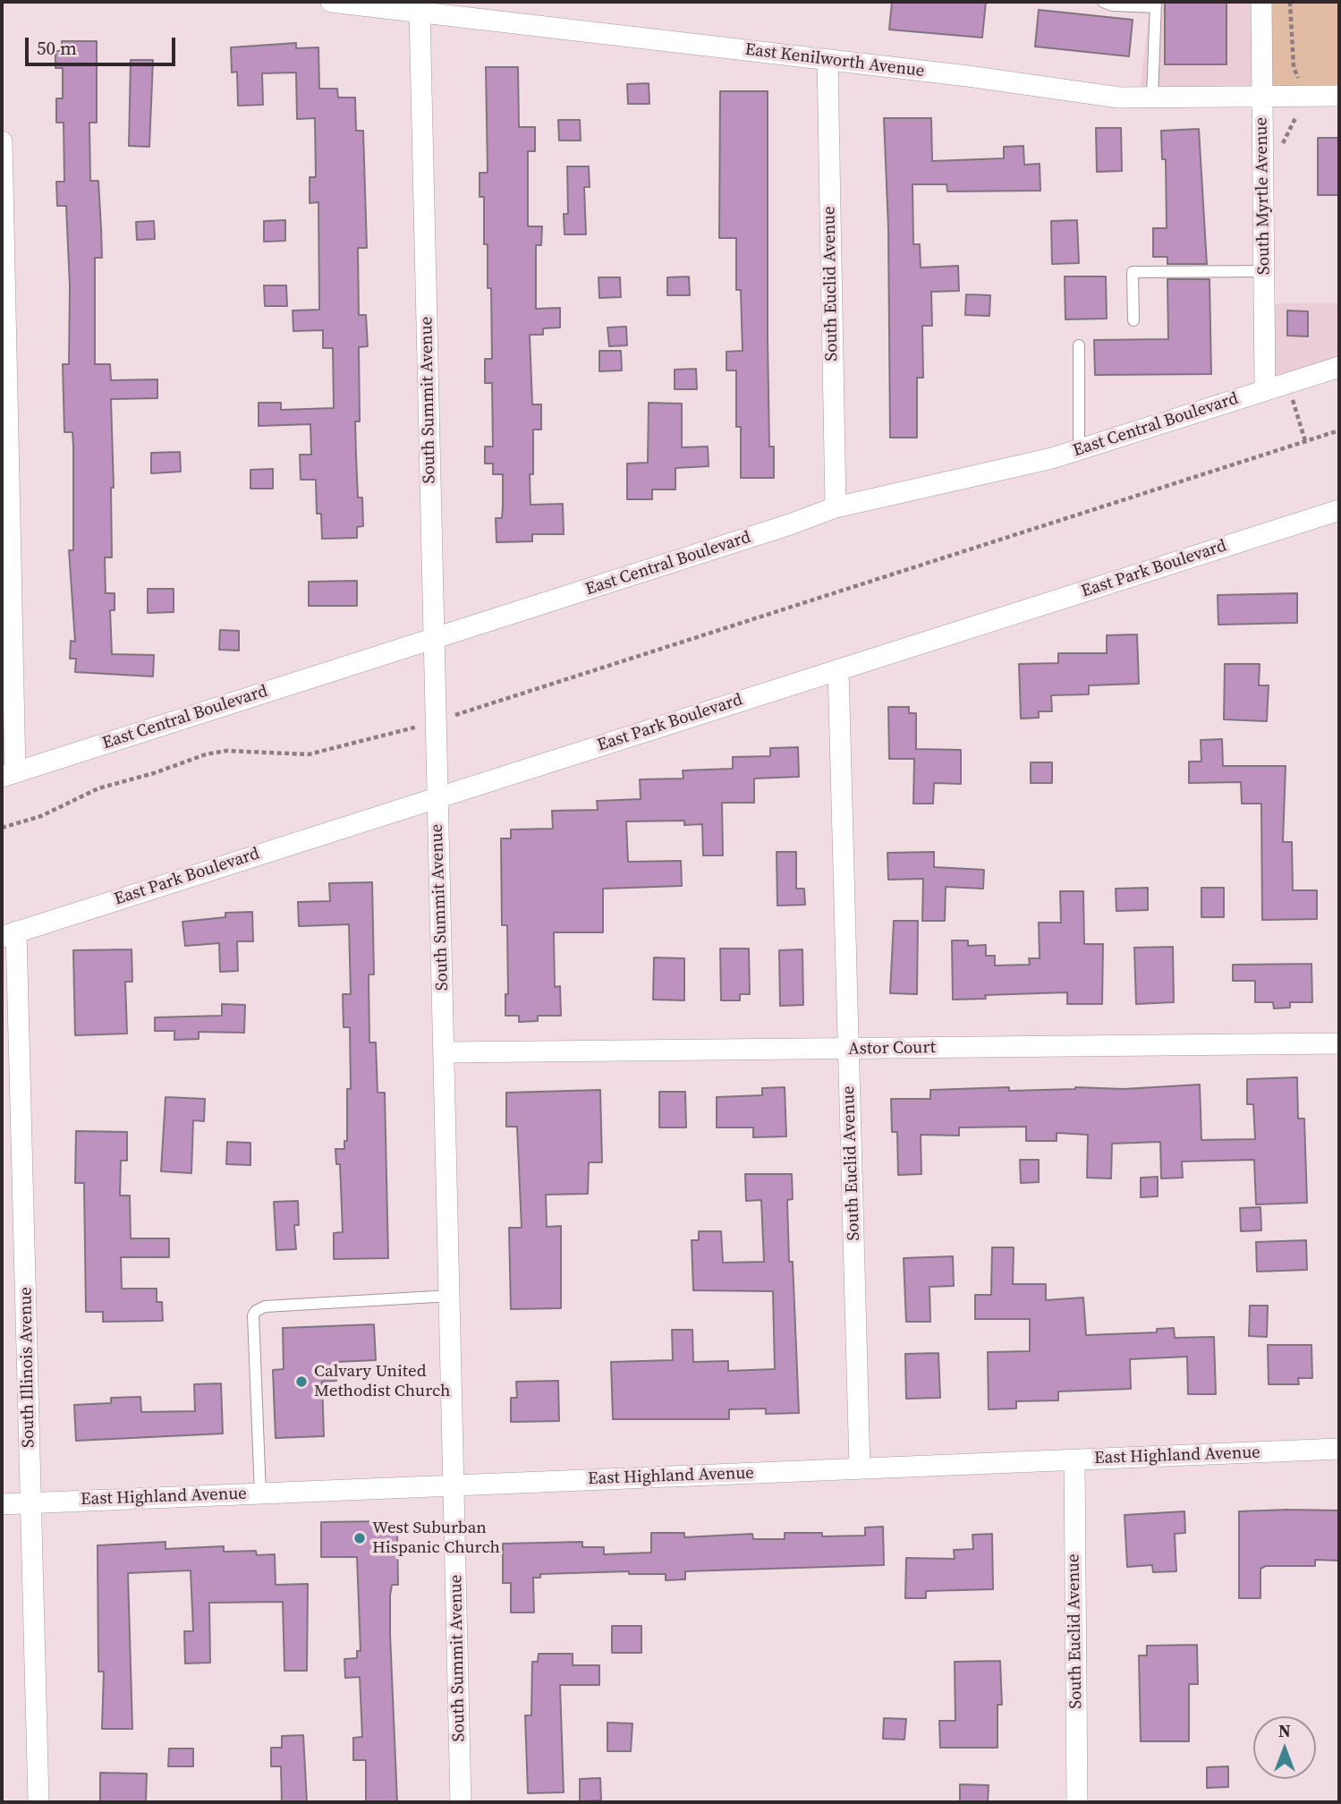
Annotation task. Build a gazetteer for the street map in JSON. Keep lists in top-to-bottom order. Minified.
{"streets":{"street":["East Kenilworth Avenue","South Myrtle Avenue","South Euclid Avenue","South Summit Avenue","East Central Boulevard","East Park Boulevard","Astor Court","South Illinois Avenue","East Highland Avenue"]},"crossings":[["East Kenilworth Avenue","South Myrtle Avenue"],["East Kenilworth Avenue","South Euclid Avenue"],["East Kenilworth Avenue","South Summit Avenue"],["South Myrtle Avenue","East Central Boulevard"],["South Euclid Avenue","East Central Boulevard"],["South Euclid Avenue","East Park Boulevard"],["South Euclid Avenue","Astor Court"],["South Euclid Avenue","East Highland Avenue"],["South Summit Avenue","East Central Boulevard"],["South Summit Avenue","East Park Boulevard"],["South Summit Avenue","Astor Court"],["South Summit Avenue","East Highland Avenue"],["East Park Boulevard","South Illinois Avenue"],["South Illinois Avenue","East Highland Avenue"]],"places":["Calvary United Methodist Church","West Suburban Hispanic Church"],"scale_bar":"50 m","north":"top"}
